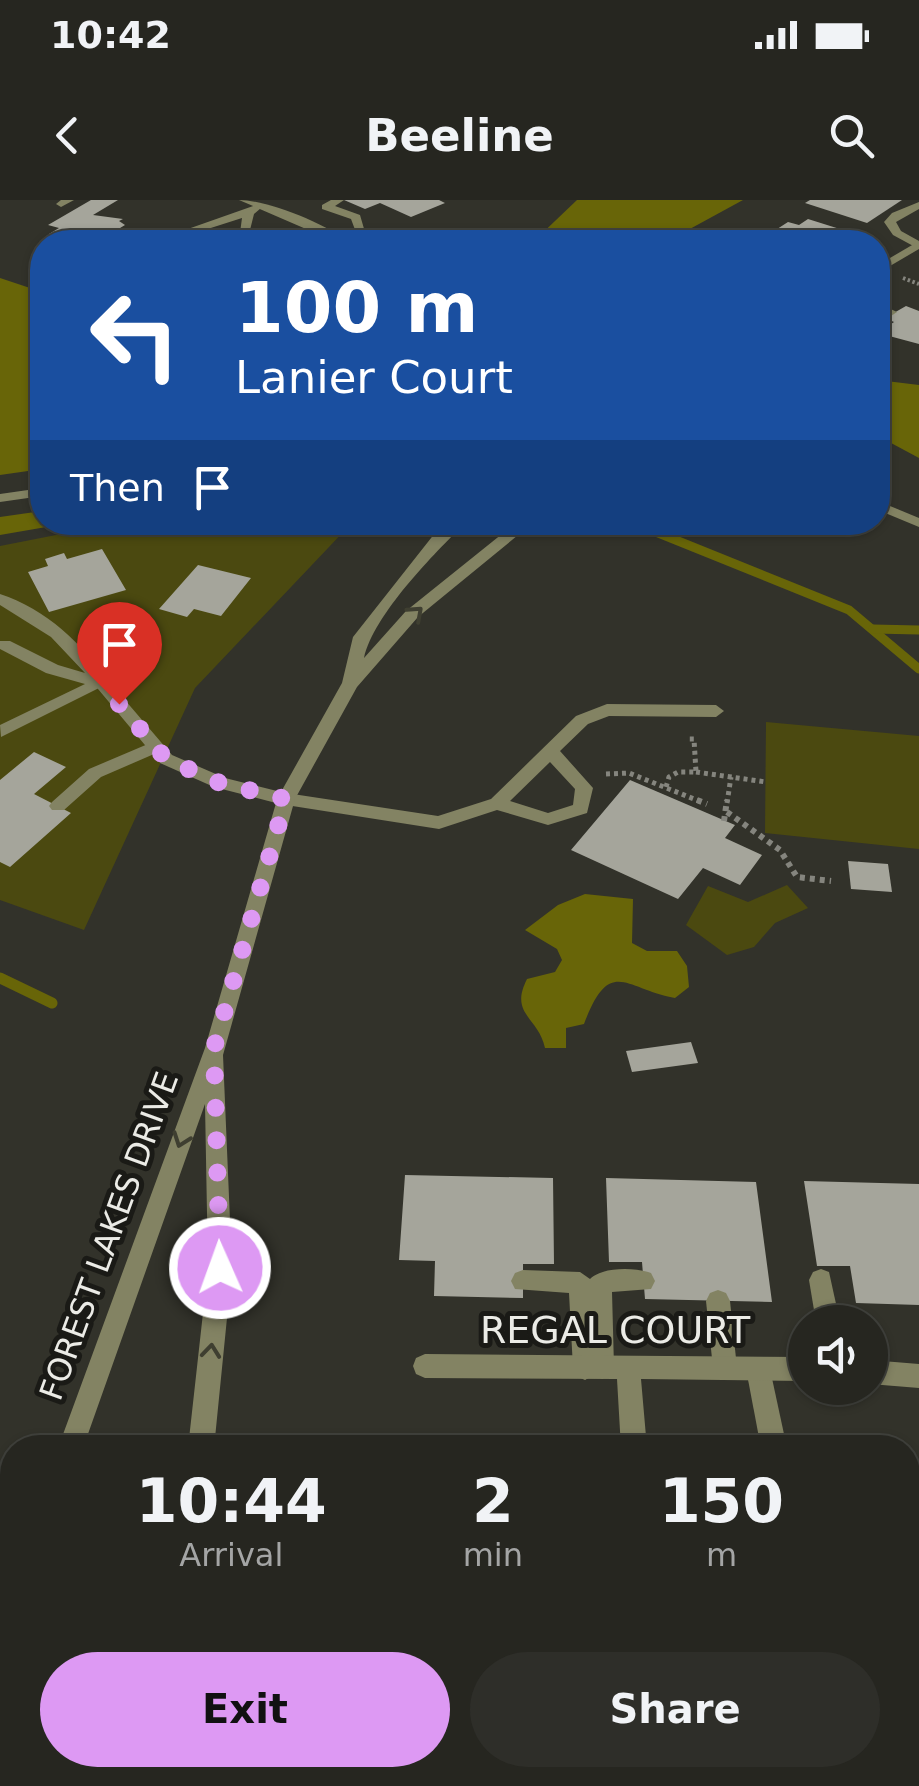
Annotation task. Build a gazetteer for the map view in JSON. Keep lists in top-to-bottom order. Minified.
{"streets":{"street":["FOREST LAKES DRIVE","REGAL COURT"]},"page":{"status":"10:42","header":"Beeline","turn":["100 m","Lanier Court"],"then":"Then","eta":["10:44","Arrival","2","min","150","m"],"buttons":["Exit","Share"]}}
